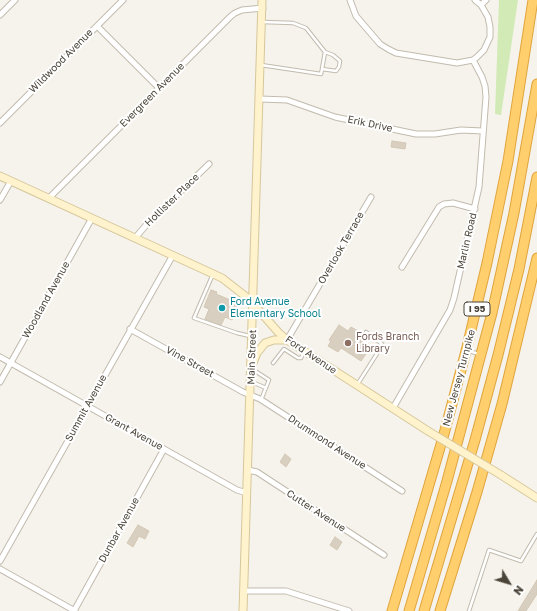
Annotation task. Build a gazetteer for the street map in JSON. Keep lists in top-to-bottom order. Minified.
{"streets":{"highway":["I 95","New Jersey Turnpike"],"main road":["Ford Avenue","Main Street"],"street":["Wildwood Avenue","Evergreen Avenue","Erik Drive","Hollister Place","Marlin Road","Overlook Terrace","Woodland Avenue","Vine Street","Summit Avenue","Grant Avenue","Drummond Avenue","Cutter Avenue","Dunbar Avenue"]},"crossings":[["Evergreen Avenue","Ford Avenue"],["Evergreen Avenue","Main Street"],["Erik Drive","Marlin Road"],["Erik Drive","Main Street"],["Hollister Place","Ford Avenue"],["Marlin Road","Ford Avenue"],["Overlook Terrace","Ford Avenue"],["Woodland Avenue","Ford Avenue"],["Woodland Avenue","Grant Avenue"],["Ford Avenue","Main Street"],["Ford Avenue","Summit Avenue"],["Main Street","Vine Street"],["Main Street","Grant Avenue"],["Main Street","Drummond Avenue"],["Main Street","Cutter Avenue"],["Vine Street","Summit Avenue"],["Vine Street","Drummond Avenue"],["Summit Avenue","Grant Avenue"],["Grant Avenue","Dunbar Avenue"]],"places":["Ford Avenue Elementary School","Fords Branch Library"],"north":"bottom right"}
